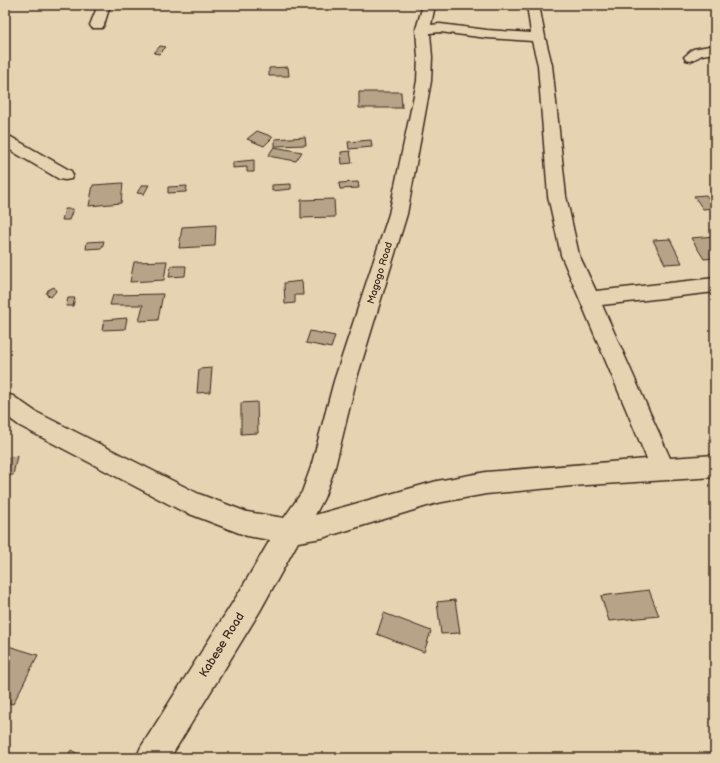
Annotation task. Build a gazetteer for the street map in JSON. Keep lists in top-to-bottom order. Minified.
{"streets":{"street":["Magogo Road","Kabese Road"]},"crossings":[["Magogo Road","Kabese Road"]]}
